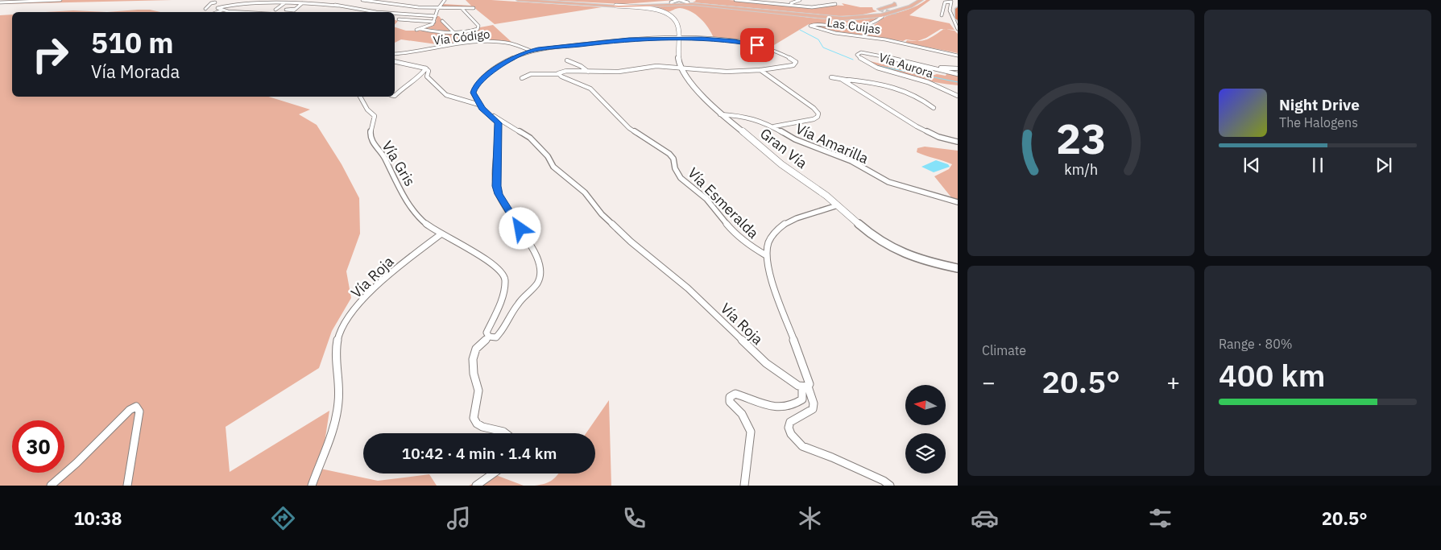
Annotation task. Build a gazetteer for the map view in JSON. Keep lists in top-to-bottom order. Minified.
{"streets":{"main road":["Gran Vía"],"street":["Las Cuijas","Vía Código","Vía Aurora","Vía Amarilla","Vía Gris","Vía Esmeralda","Vía Roja"]},"crossings":[["Vía Amarilla","Gran Vía"],["Gran Vía","Vía Esmeralda"],["Vía Gris","Vía Roja"]],"north":"left","page":{"turn":["510 m","Vía Morada"],"song":["Night Drive","The Halogens"],"tile":["Climate",["Range · 80%","400 km"]],"heat":["−","20.5°","+"],"limit":"30","trip":"10:42 · 4 min · 1.4 km","tabs":["10:38","20.5°"],"gauge":["23","km/h"]}}
